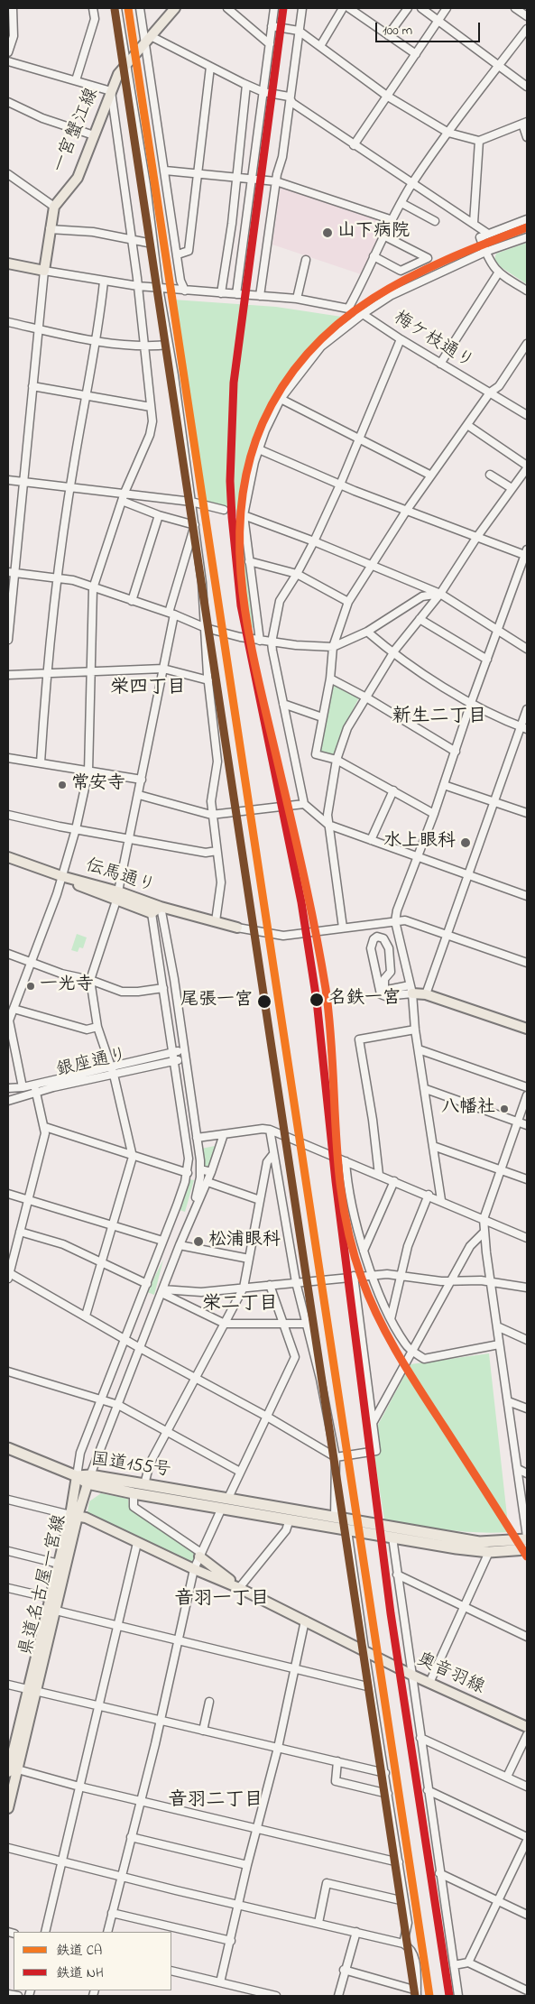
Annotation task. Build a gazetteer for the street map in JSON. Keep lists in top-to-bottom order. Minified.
{"streets":{"highway":["国道155号"],"main road":["一宮蟹江線","伝馬通り","県道名古屋一宮線","奥音羽線"],"street":["梅ケ枝通り","銀座通り"]},"crossings":[["国道155号","県道名古屋一宮線"],["県道名古屋一宮線","奥音羽線"]],"districts":["栄四丁目","新生二丁目","栄二丁目","音羽一丁目","音羽二丁目"],"places":["山下病院","常安寺","水上眼科","一光寺","名鉄一宮","尾張一宮","八幡社","松浦眼科"],"lines":["rail line CA","rail line NH"],"legend":["鉄道 CA","鉄道 NH"],"scale_bar":"100 m"}
